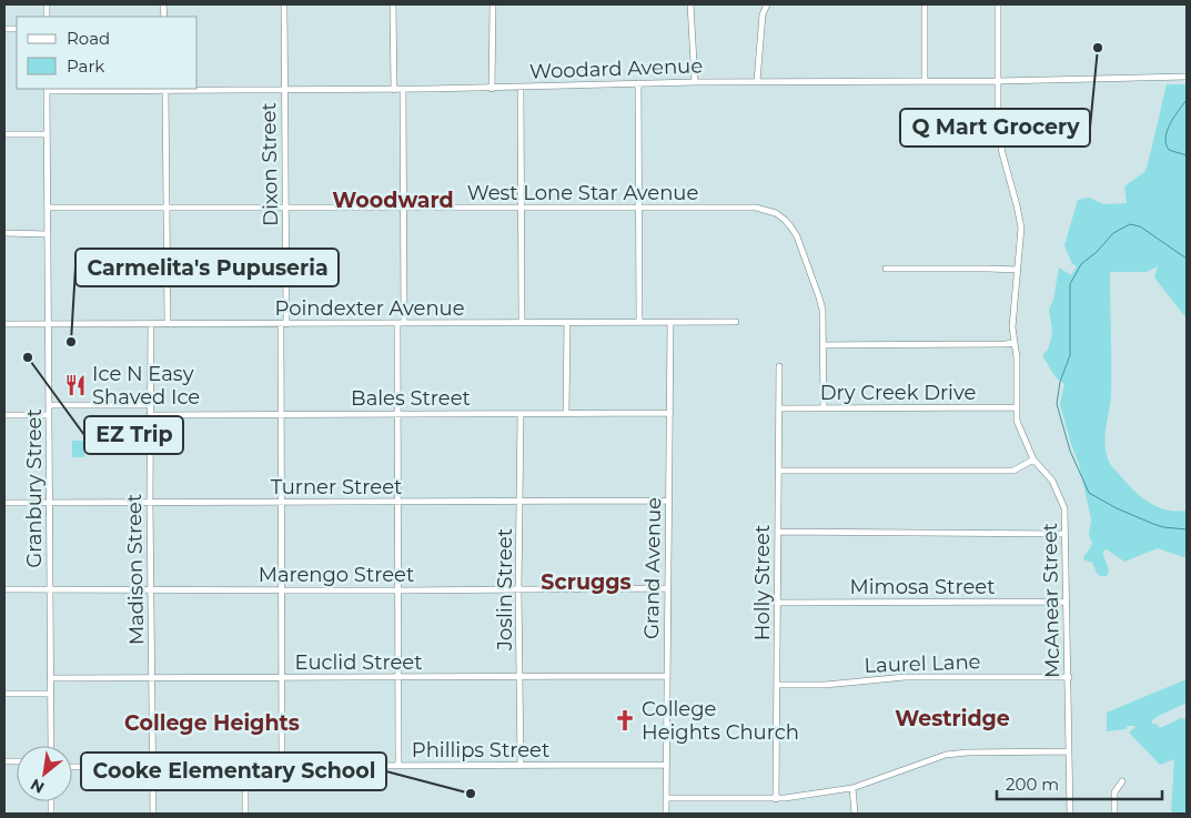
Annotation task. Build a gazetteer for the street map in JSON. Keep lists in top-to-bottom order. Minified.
{"streets":{"street":["Woodard Avenue","Dixon Street","West Lone Star Avenue","Poindexter Avenue","Dry Creek Drive","Bales Street","Turner Street","Granbury Street","Grand Avenue","Madison Street","Marengo Street","Holly Street","Mimosa Street","Joslin Street","McAnear Street","Euclid Street","Laurel Lane","Phillips Street"]},"crossings":[["Woodard Avenue","Dixon Street"],["Woodard Avenue","Granbury Street"],["Woodard Avenue","McAnear Street"],["Dixon Street","West Lone Star Avenue"],["Dixon Street","Poindexter Avenue"],["Dixon Street","Bales Street"],["Dixon Street","Turner Street"],["Dixon Street","Marengo Street"],["Dixon Street","Euclid Street"],["Dixon Street","Phillips Street"],["West Lone Star Avenue","Dry Creek Drive"],["West Lone Star Avenue","Granbury Street"],["Poindexter Avenue","Granbury Street"],["Poindexter Avenue","Grand Avenue"],["Poindexter Avenue","Madison Street"],["Dry Creek Drive","Holly Street"],["Dry Creek Drive","McAnear Street"],["Bales Street","Grand Avenue"],["Bales Street","Madison Street"],["Bales Street","Joslin Street"],["Turner Street","Granbury Street"],["Turner Street","Grand Avenue"],["Turner Street","Madison Street"],["Turner Street","Joslin Street"],["Granbury Street","Marengo Street"],["Granbury Street","Euclid Street"],["Grand Avenue","Marengo Street"],["Grand Avenue","Euclid Street"],["Grand Avenue","Phillips Street"],["Madison Street","Marengo Street"],["Madison Street","Euclid Street"],["Madison Street","Phillips Street"],["Marengo Street","Joslin Street"],["Holly Street","Mimosa Street"],["Holly Street","Laurel Lane"],["Mimosa Street","McAnear Street"],["Joslin Street","Euclid Street"],["Joslin Street","Phillips Street"],["McAnear Street","Laurel Lane"]],"districts":["Woodward","Scruggs","Westridge","College Heights"],"places":{"other":["Q Mart Grocery","Carmelita's Pupuseria","EZ Trip","Cooke Elementary School"],"restaurant":["Ice N Easy Shaved Ice"],"church":["College Heights Church"]},"legend":["Road","Park"],"scale_bar":"200 m","north":"bottom left"}
